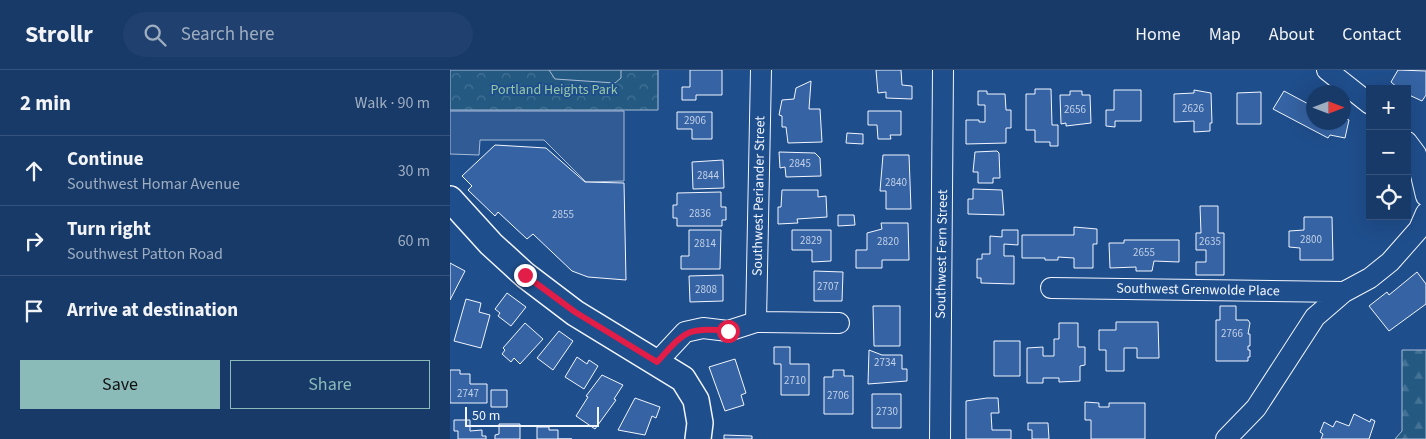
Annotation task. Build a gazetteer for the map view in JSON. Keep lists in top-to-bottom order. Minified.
{"streets":{"street":["Southwest Periander Street","Southwest Fern Street","Southwest Grenwolde Place"]},"parks":["Portland Heights Park"],"house_numbers":["2626","2656","2906","2845","2844","2840","2836","2855","2800","2829","2820","2635","2814","2655","2707","2808","2766","2734","2710","2747","2706","2730"],"scale_bar":"50 m","north":"right","page":{"header":"Strollr","search":"Search here","nav":["Home","Map","About","Contact"],"heading":["2 min","Walk · 90 m"],"map_buttons":["+","−"],"list":[["Continue","Southwest Homar Avenue","30 m"],["Turn right","Southwest Patton Road","60 m"],"Arrive at destination"],"buttons":["Save","Share"],"scale":"50 m"}}
